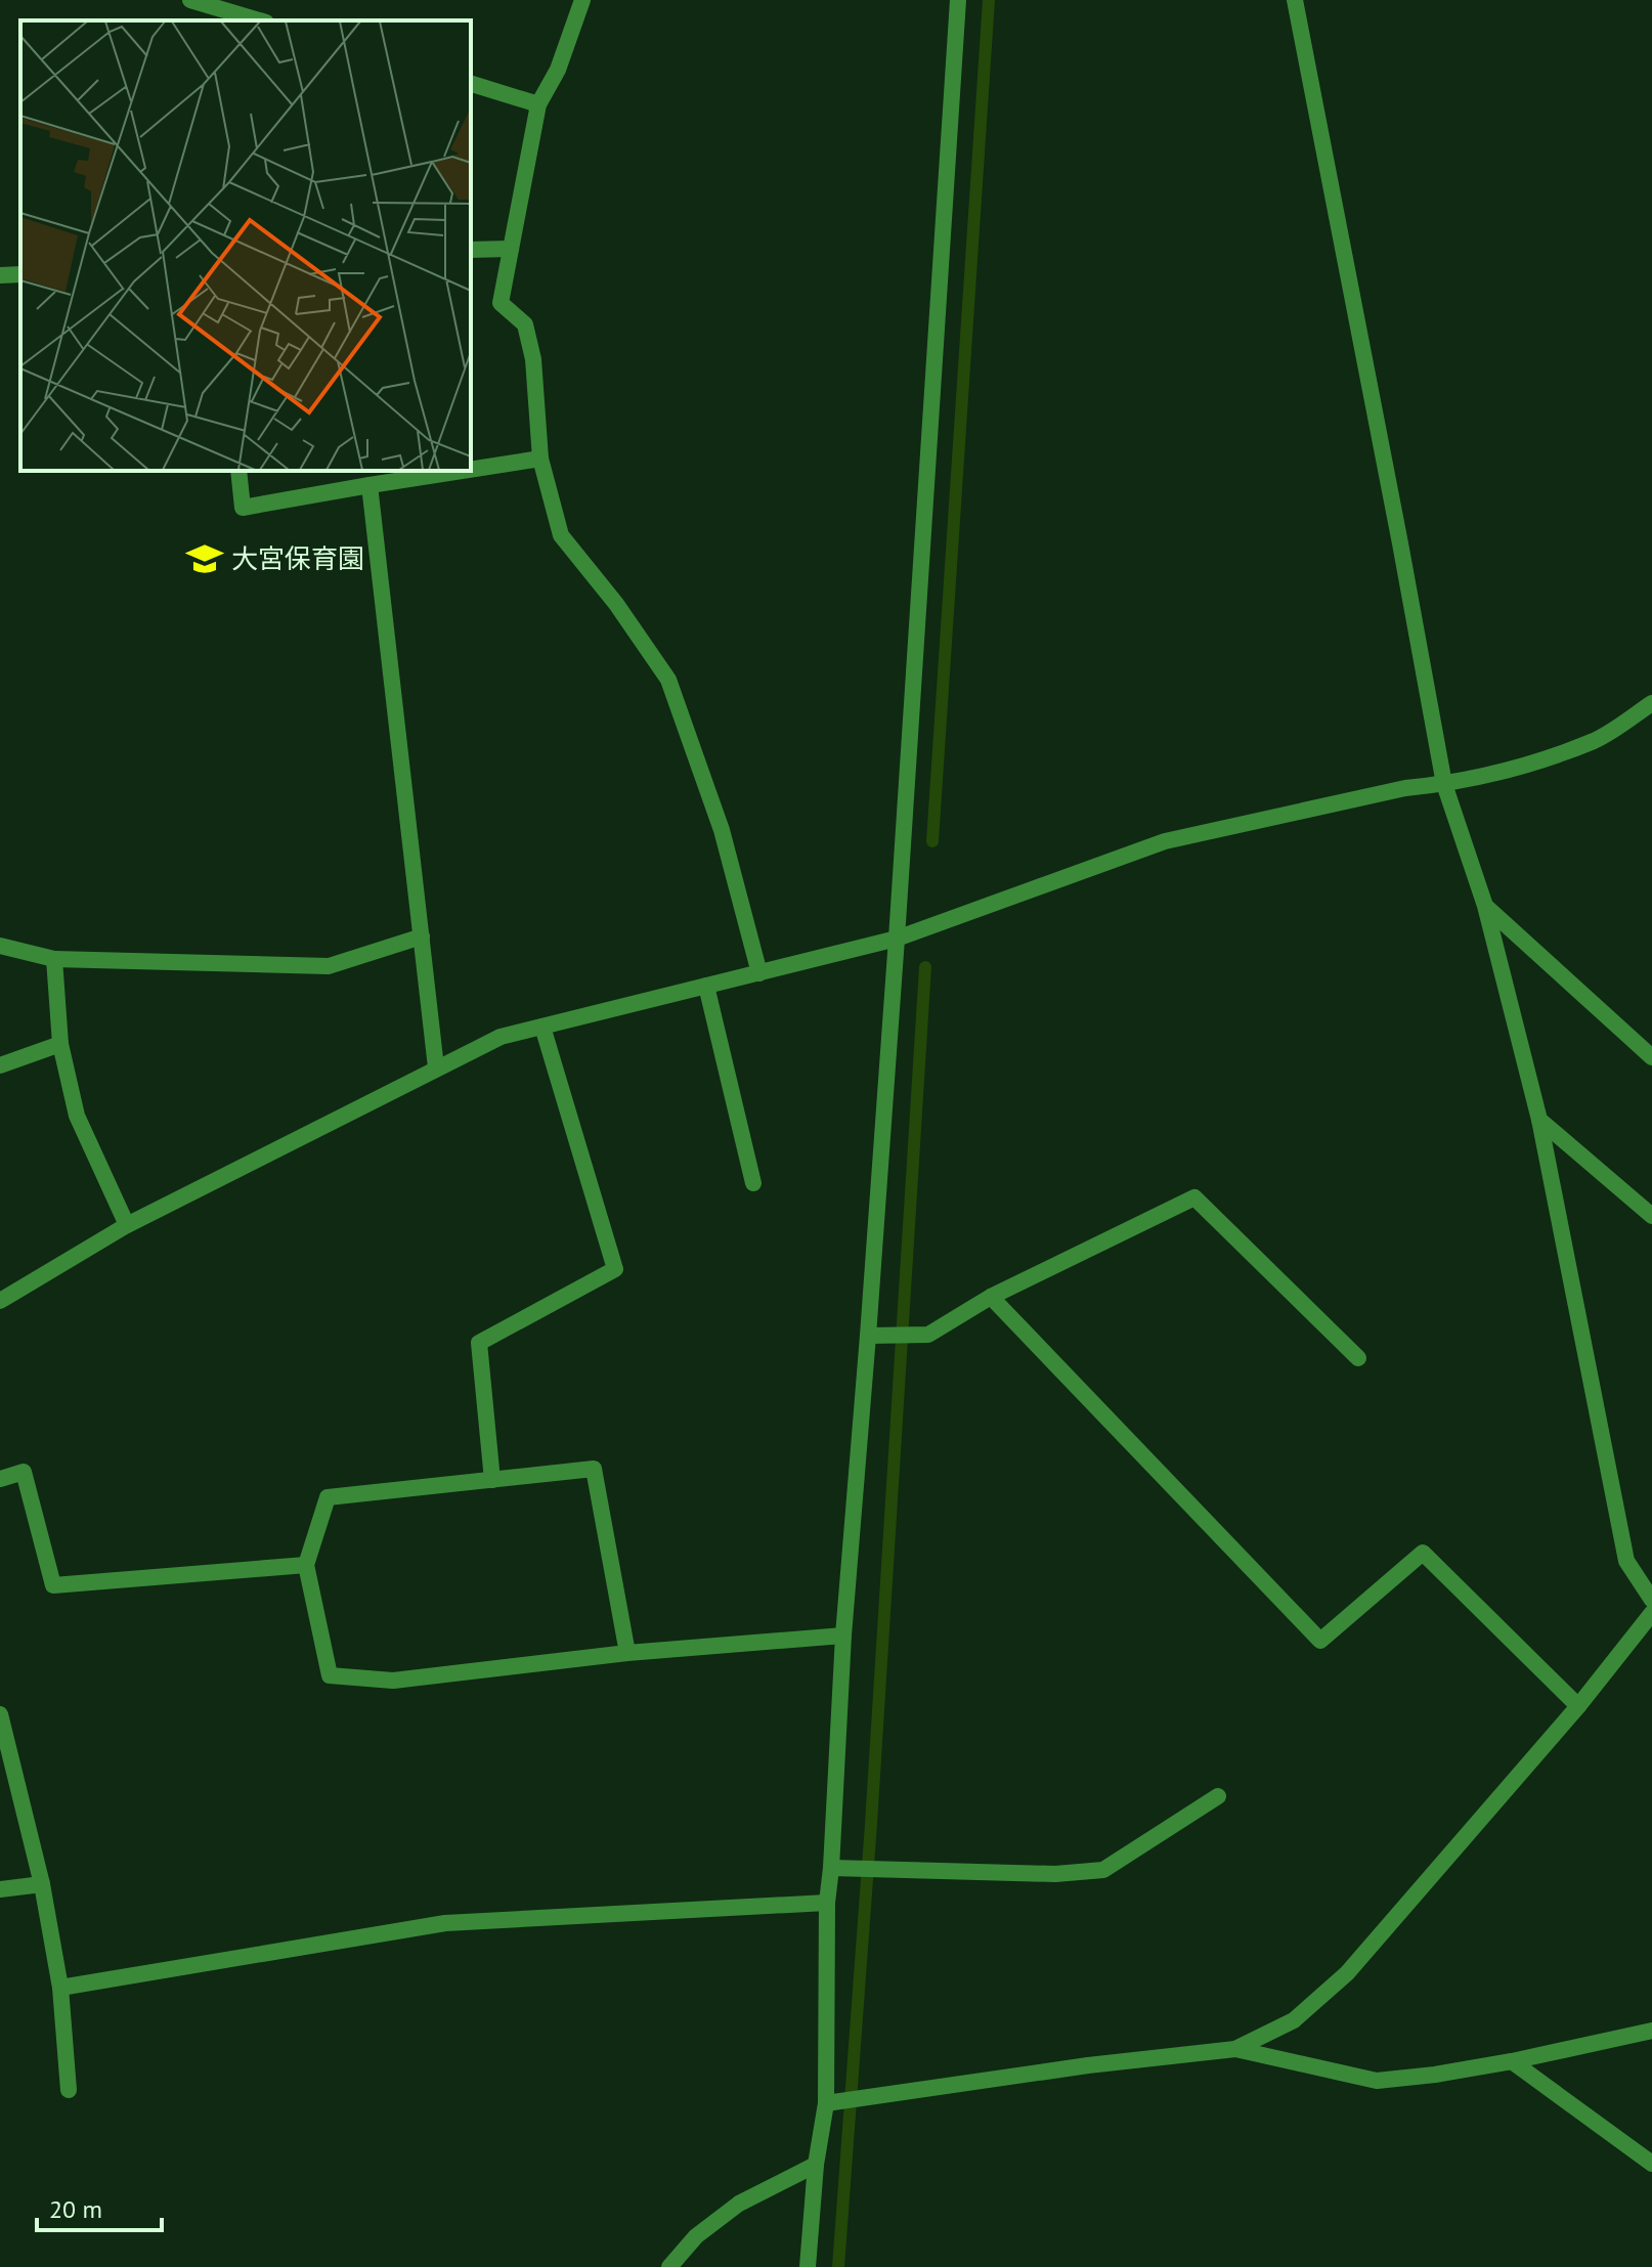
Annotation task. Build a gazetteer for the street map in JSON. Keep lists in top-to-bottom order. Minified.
{"places":{"school or university":["大宮保育園"]},"scale_bar":"20 m"}
